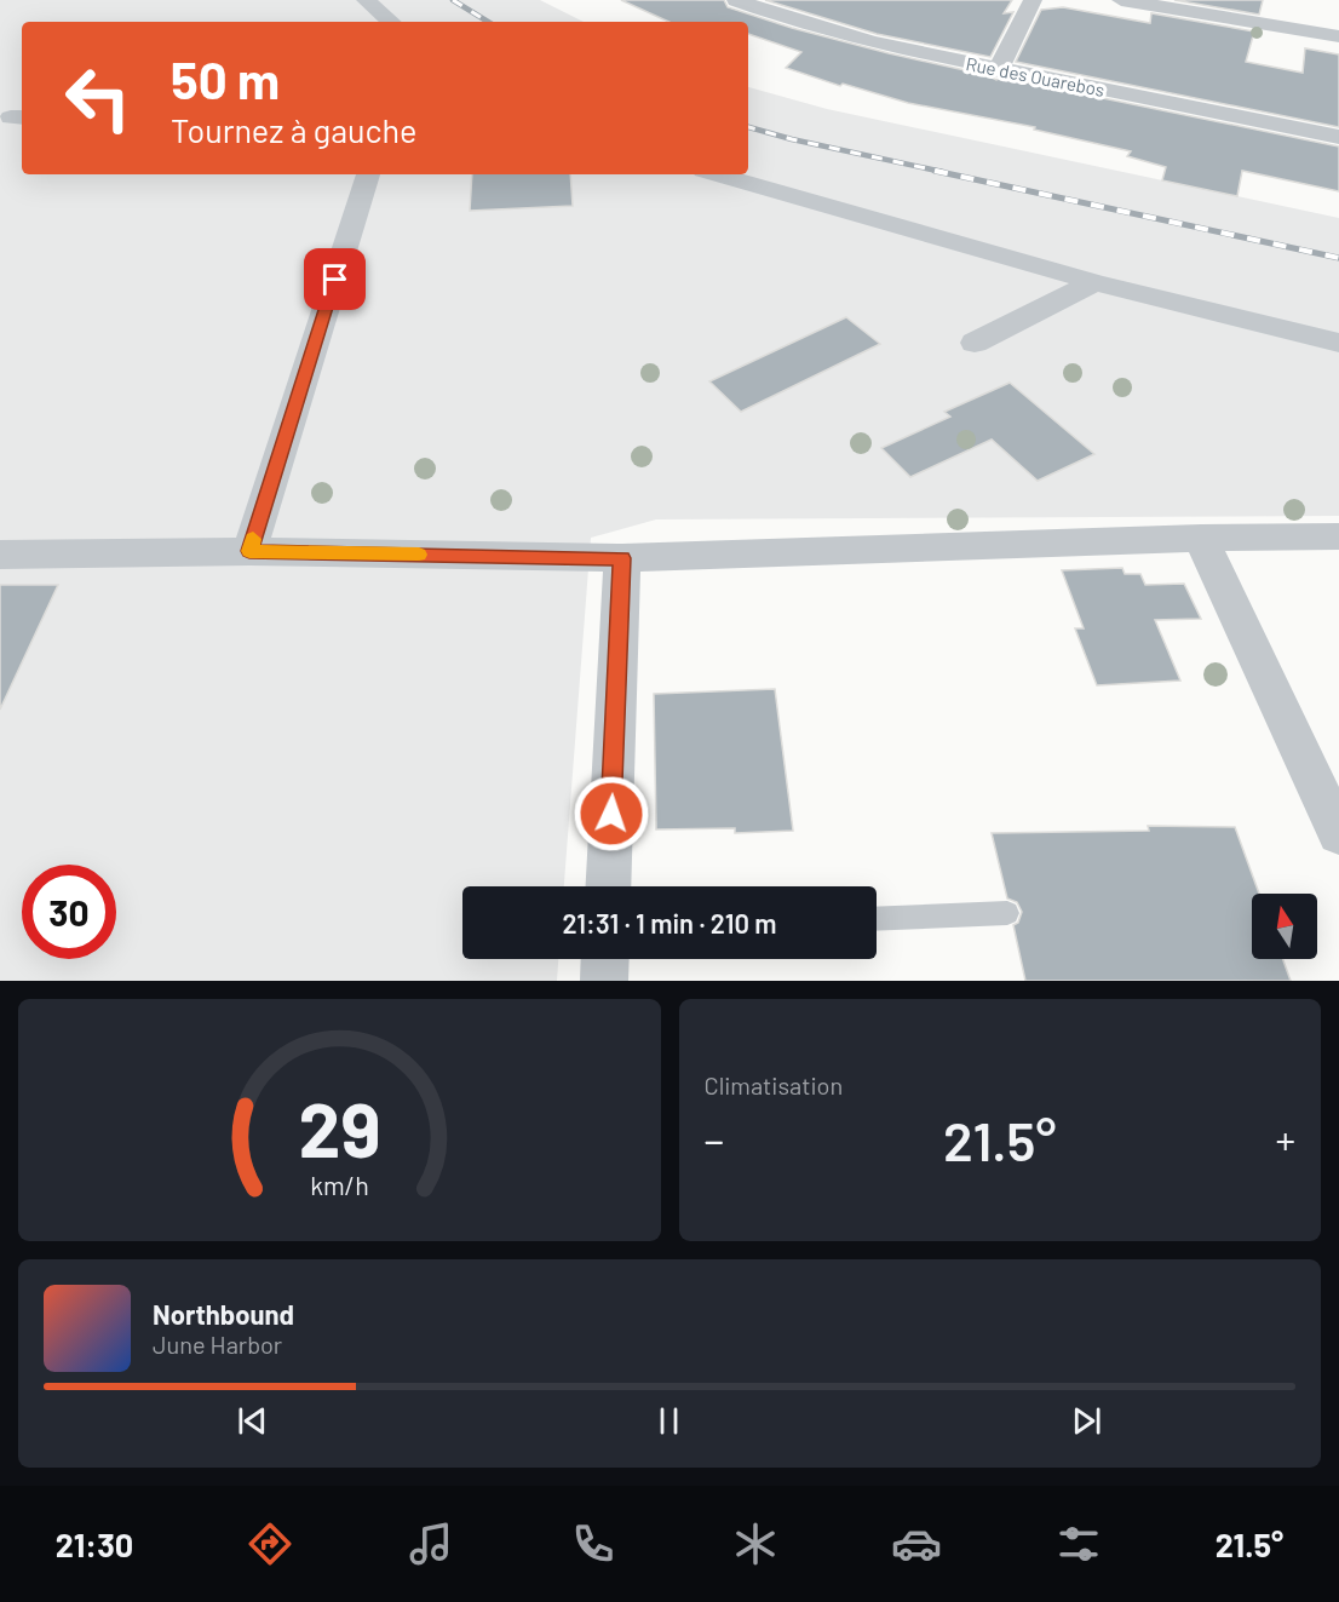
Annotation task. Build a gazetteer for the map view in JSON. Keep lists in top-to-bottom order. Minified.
{"streets":{"street":["Rue des Ouarebos"]},"north":"top","page":{"turn":["50 m","Tournez à gauche"],"limit":"30","trip":"21:31 · 1 min · 210 m","tile":"Climatisation","heat":["−","21.5°","+"],"song":["Northbound","June Harbor"],"tabs":["21:30","21.5°"],"gauge":["29","km/h"]}}
